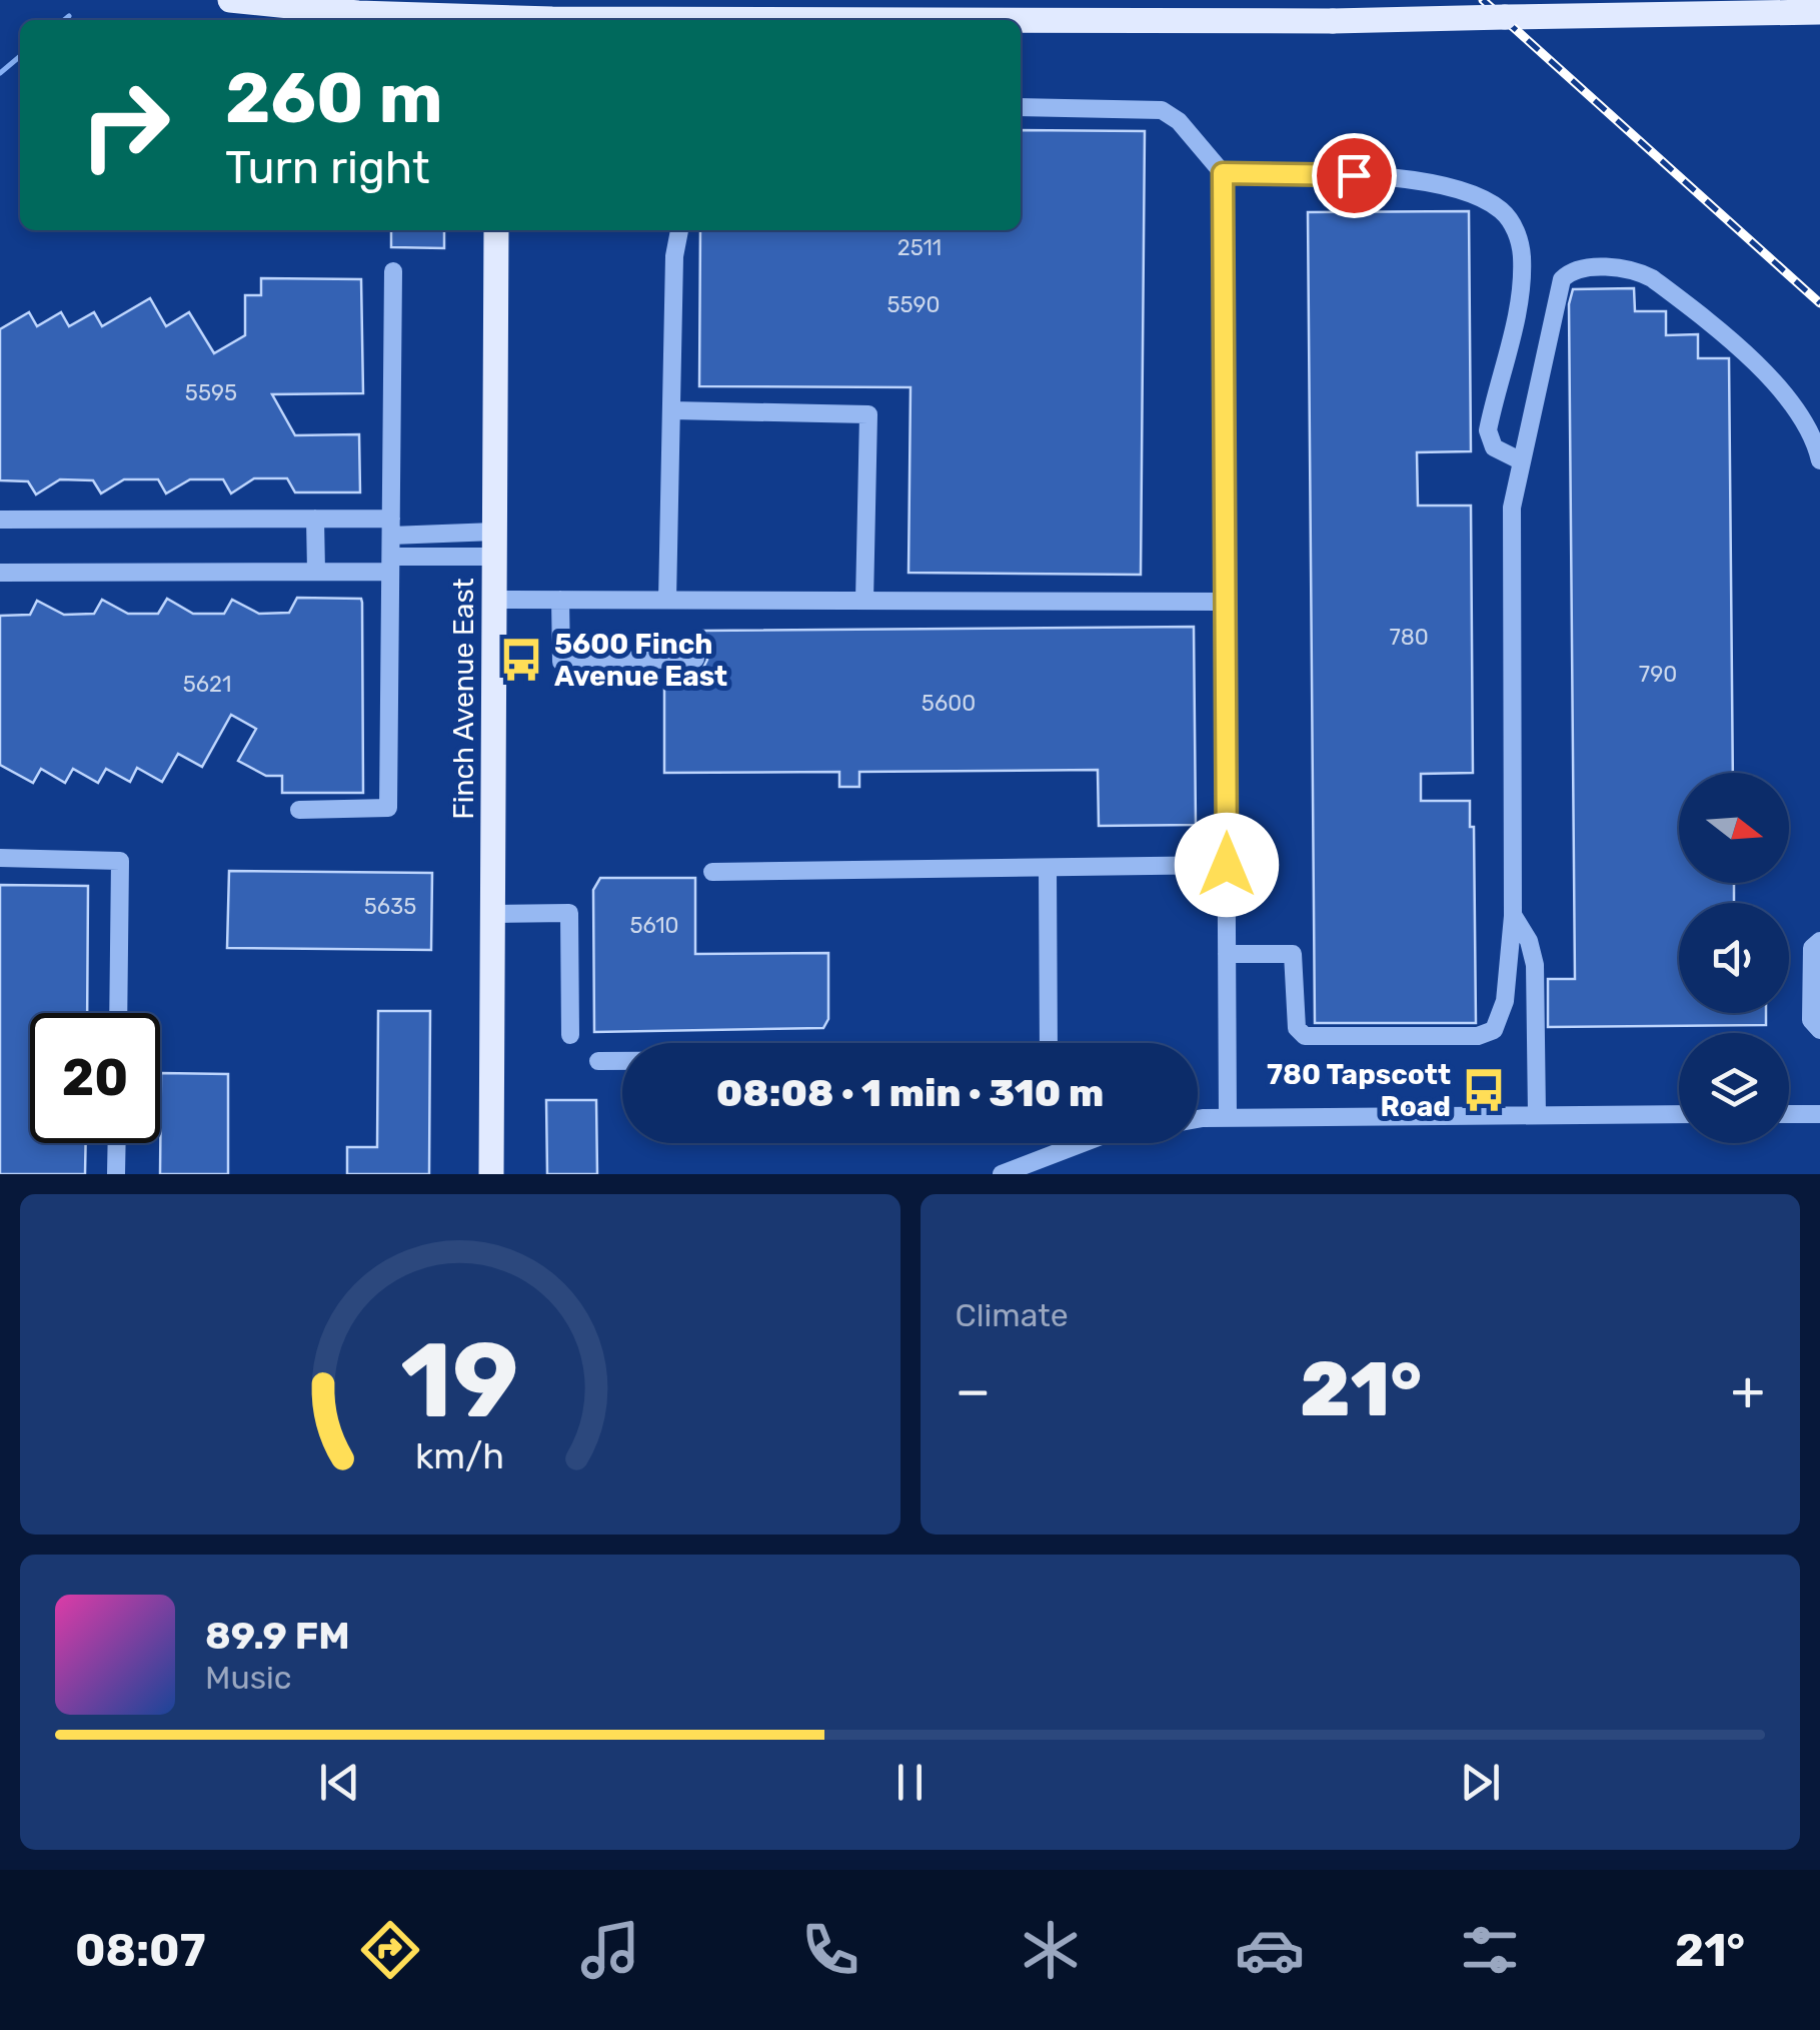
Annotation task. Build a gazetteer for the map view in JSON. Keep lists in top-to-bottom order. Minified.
{"streets":{"main road":["Finch Avenue East"]},"places":{"bus stop":["5600 Finch Avenue East","780 Tapscott Road"]},"house_numbers":["2511","5590","5595","780","790","5621","5600","5635","5610"],"north":"right","page":{"turn":["260 m","Turn right"],"limit":"20","trip":"08:08 · 1 min · 310 m","tile":"Climate","heat":["−","21°","+"],"song":["89.9 FM","Music"],"tabs":["08:07","21°"],"gauge":["19","km/h"]}}
